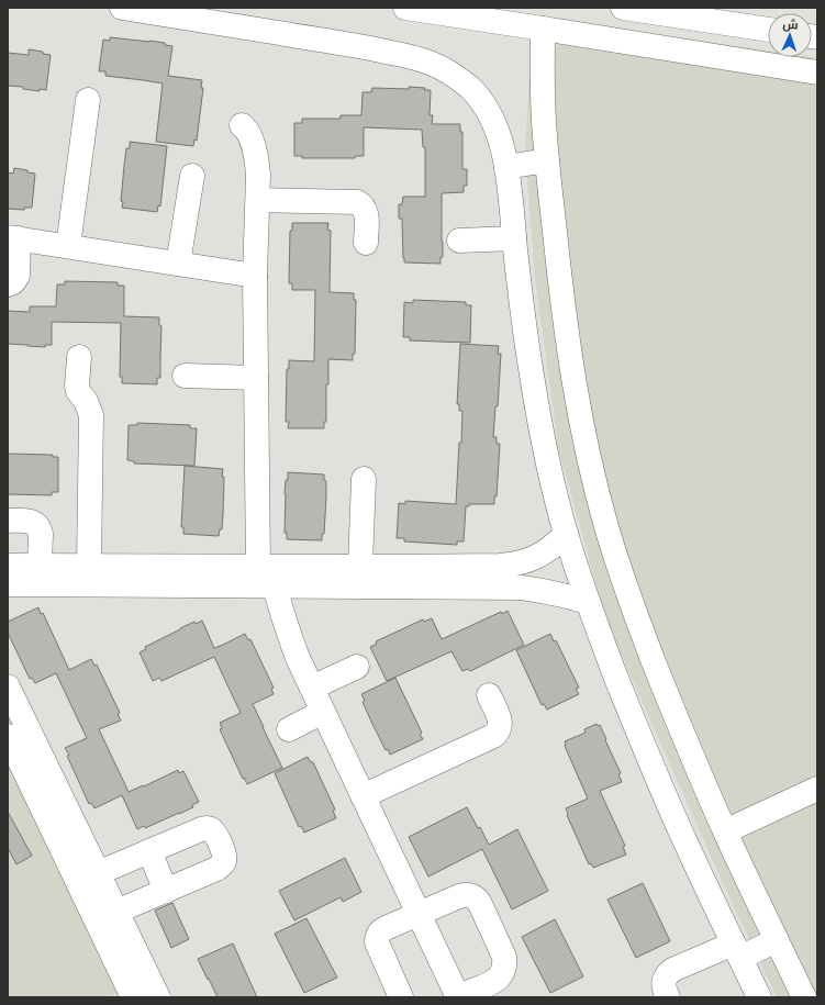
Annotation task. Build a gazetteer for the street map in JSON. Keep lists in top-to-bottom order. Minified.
{"north":"top"}
